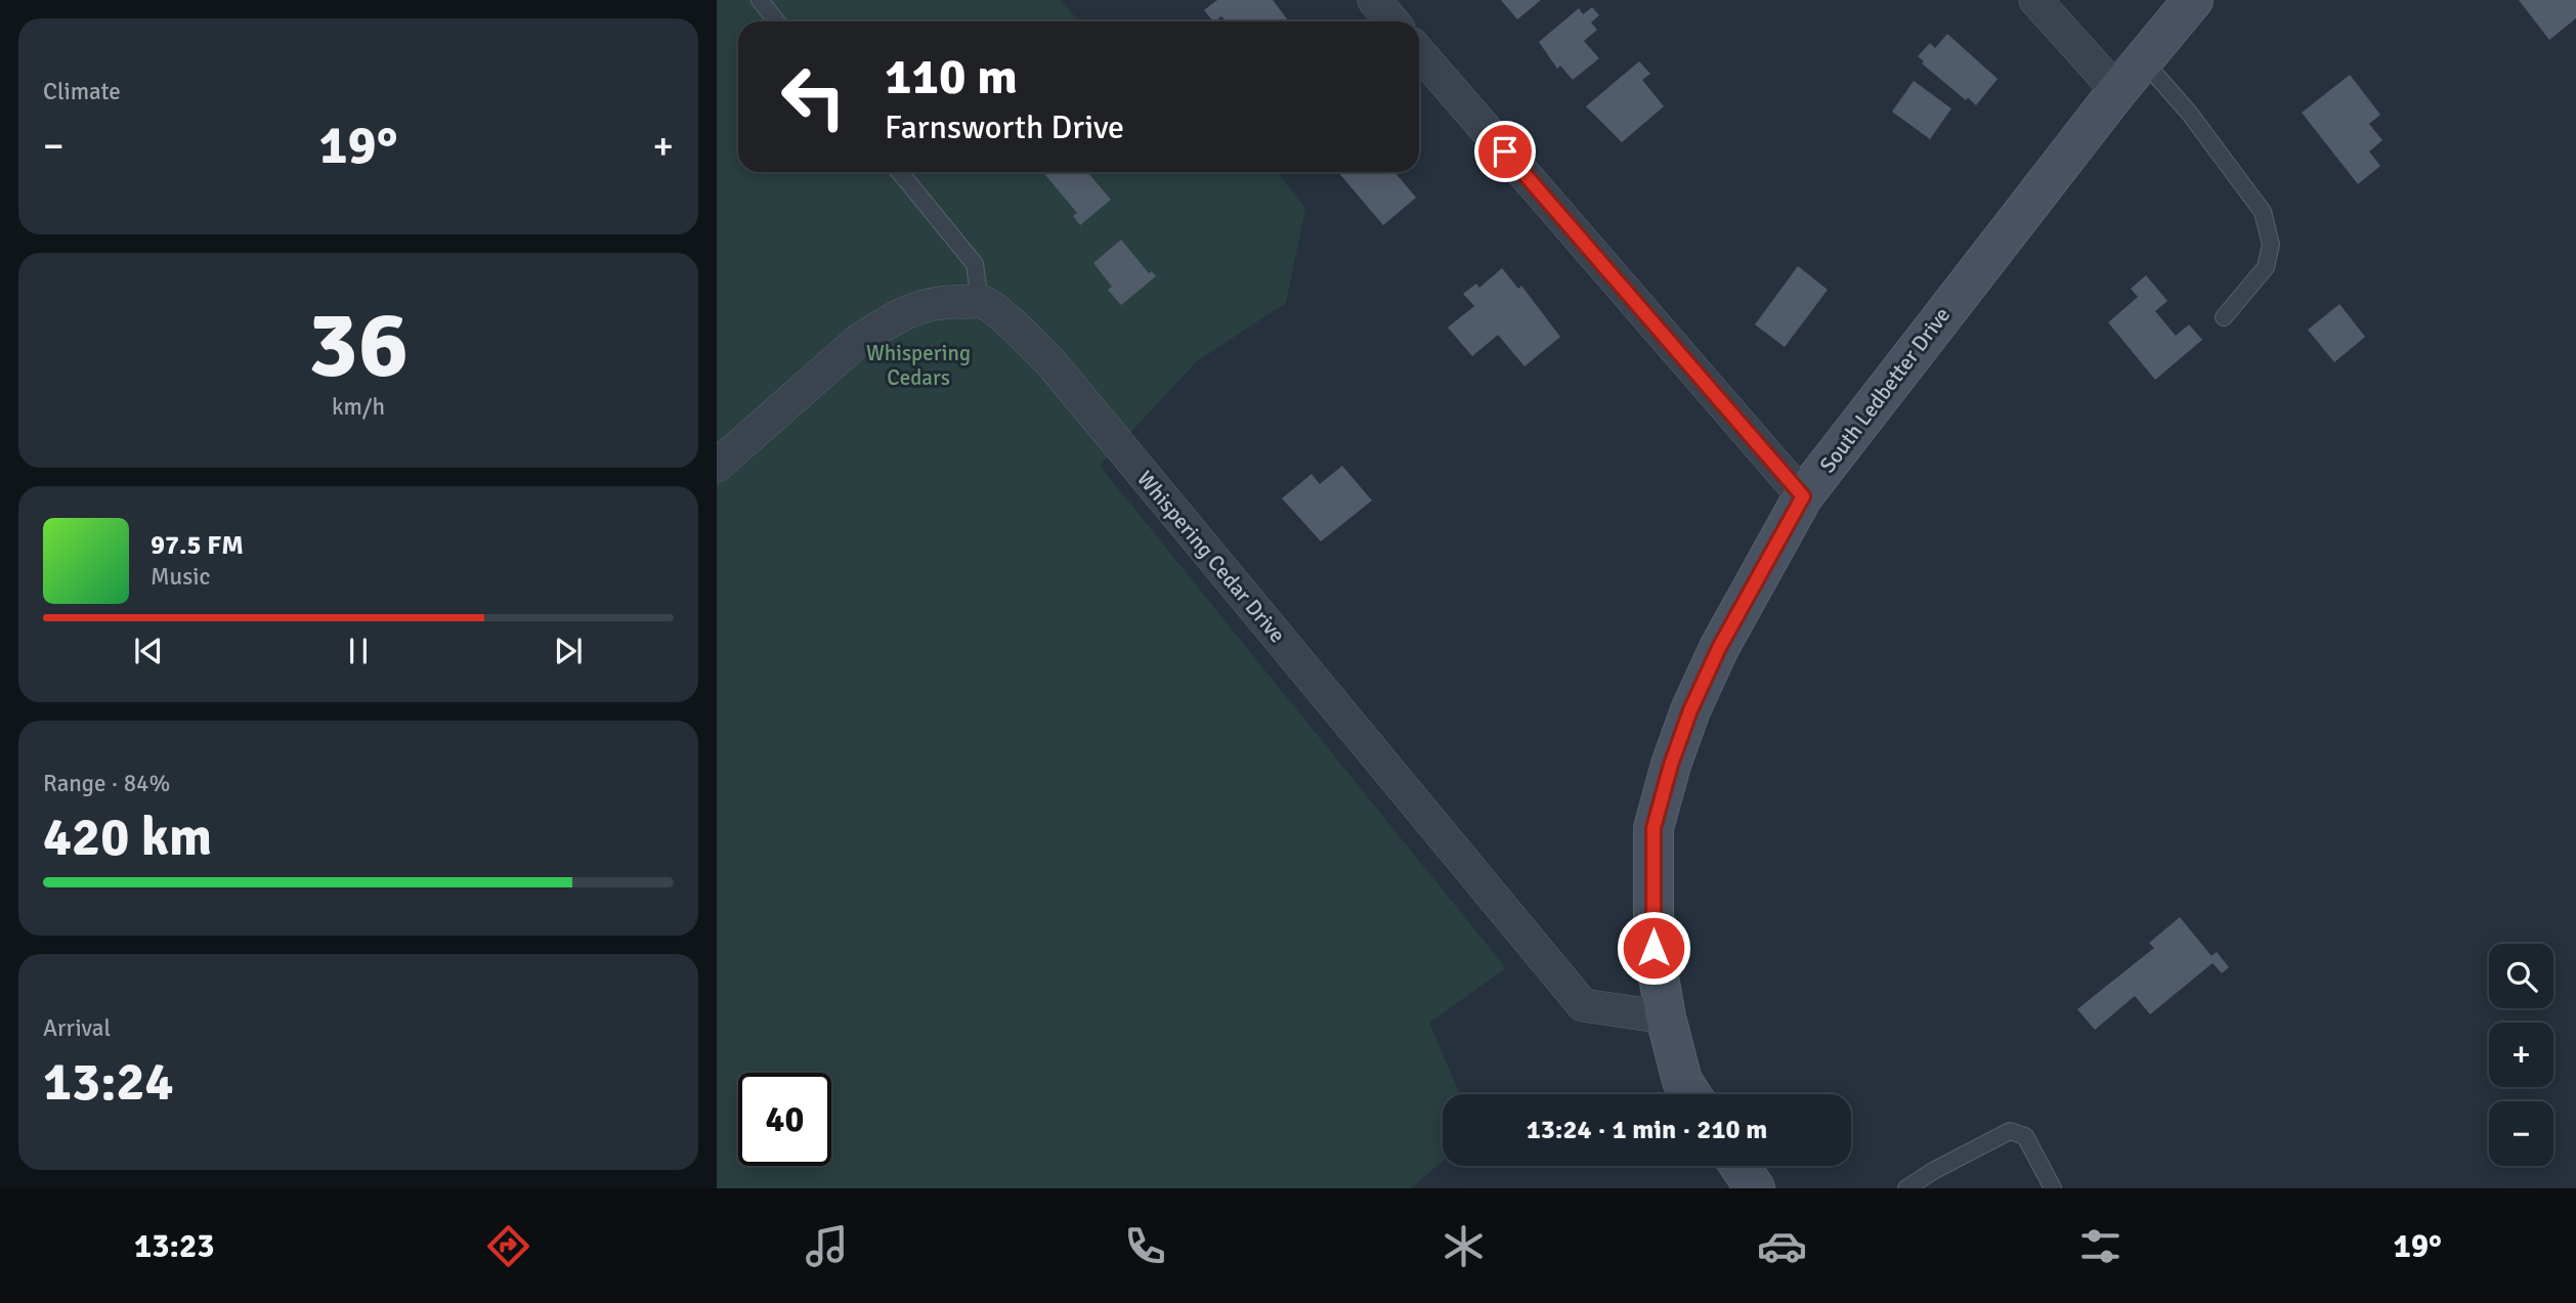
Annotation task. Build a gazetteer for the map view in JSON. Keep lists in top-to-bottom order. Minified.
{"streets":{"street":["South Ledbetter Drive","Whispering Cedar Drive"]},"crossings":[["South Ledbetter Drive","Whispering Cedar Drive"]],"parks":["Whispering Cedars"],"page":{"tile":["Climate",["36","km/h"],["Range · 84%","420 km"],["Arrival","13:24"]],"turn":["110 m","Farnsworth Drive"],"heat":["−","19°","+"],"song":["97.5 FM","Music"],"map_buttons":["+","−"],"limit":"40","trip":"13:24 · 1 min · 210 m","tabs":["13:23","19°"]}}
